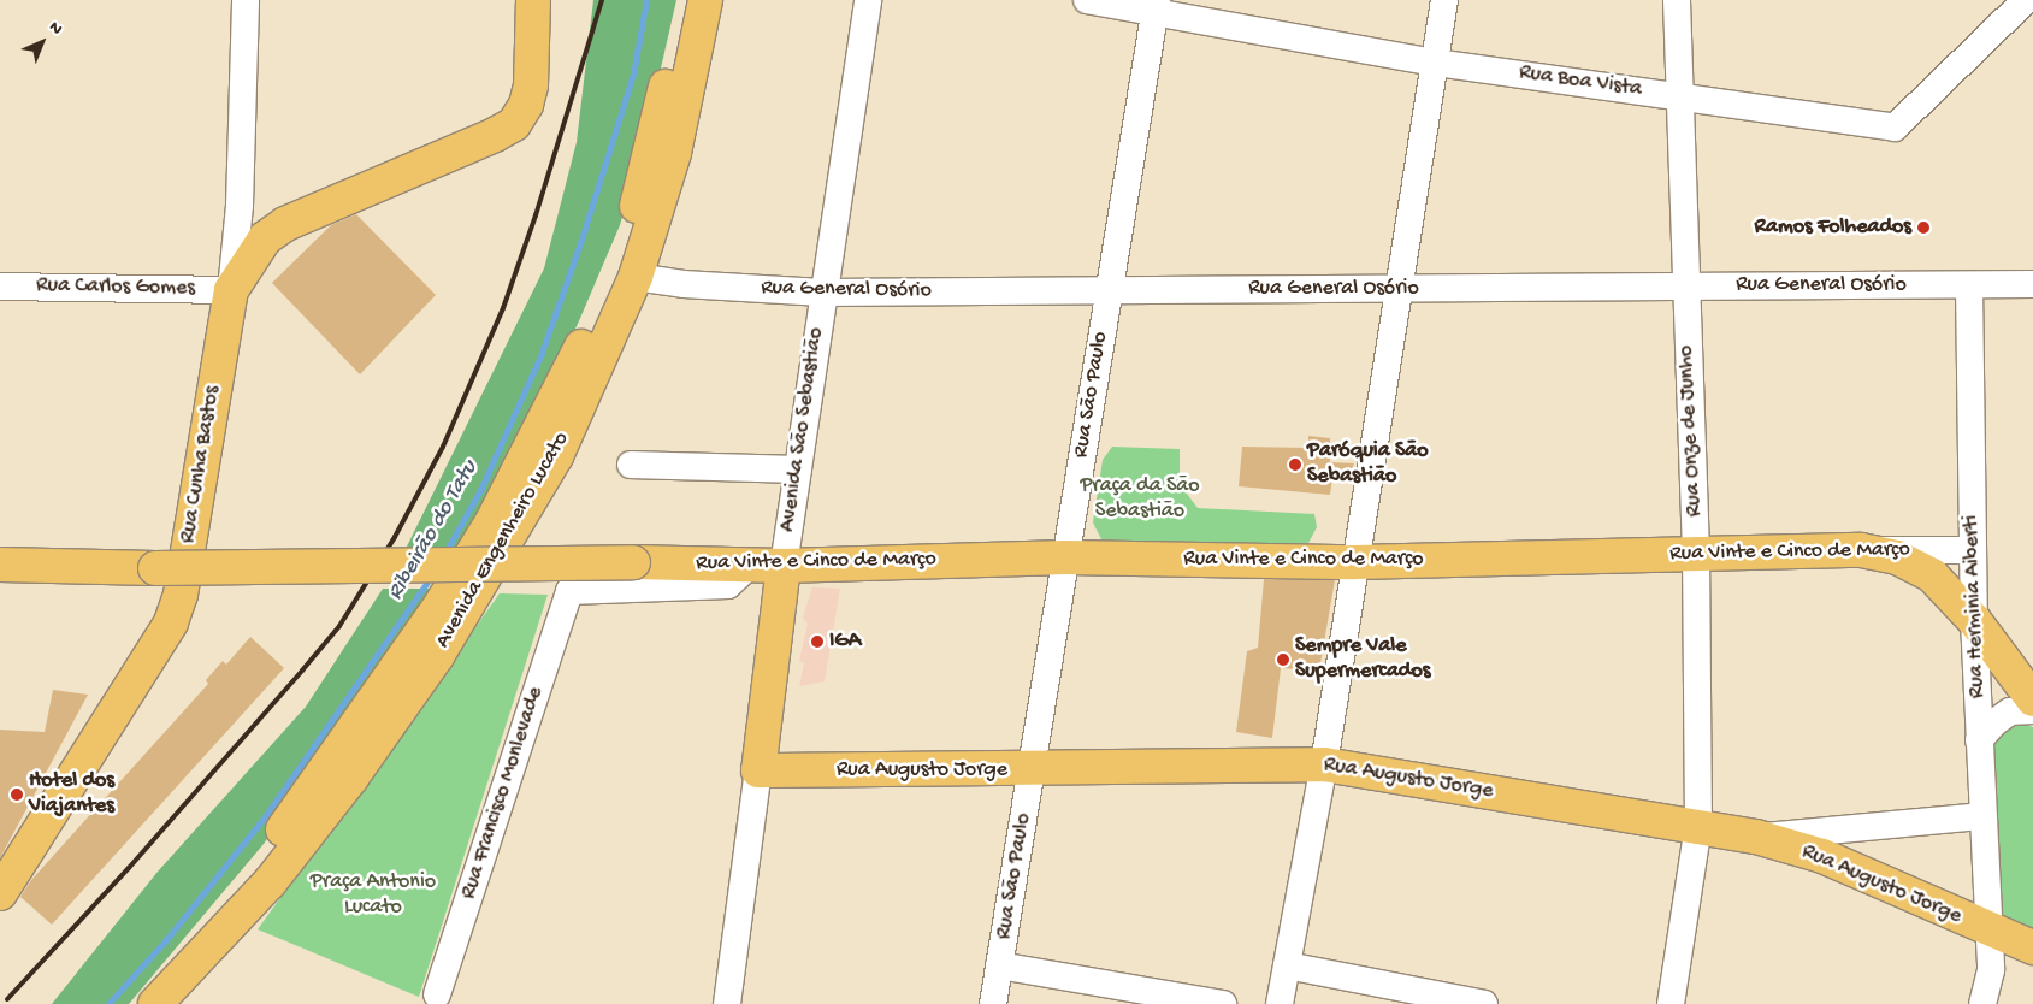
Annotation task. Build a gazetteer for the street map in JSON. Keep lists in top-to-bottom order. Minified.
{"streets":{"main road":["Avenida São Sebastião","Rua Cunha Bastos","Avenida Engenheiro Lucato","Rua Vinte e Cinco de Março","Rua Augusto Jorge"],"street":["Rua Boa Vista","Rua General Osório","Rua Carlos Gomes","Rua São Paulo","Rua Onze de Junho","Rua Herminia Aiberti","Rua Francisco Monlevade"]},"crossings":[["Rua Boa Vista","Rua São Paulo"],["Rua Boa Vista","Rua Onze de Junho"],["Rua General Osório","Rua São Paulo"],["Rua General Osório","Avenida São Sebastião"],["Rua General Osório","Rua Onze de Junho"],["Rua General Osório","Avenida Engenheiro Lucato"],["Rua General Osório","Rua Herminia Aiberti"],["Rua Carlos Gomes","Rua Cunha Bastos"],["Rua São Paulo","Rua Vinte e Cinco de Março"],["Rua São Paulo","Rua Augusto Jorge"],["Avenida São Sebastião","Rua Vinte e Cinco de Março"],["Avenida São Sebastião","Rua Augusto Jorge"],["Rua Onze de Junho","Rua Vinte e Cinco de Março"],["Rua Onze de Junho","Rua Augusto Jorge"],["Rua Vinte e Cinco de Março","Rua Herminia Aiberti"],["Rua Vinte e Cinco de Março","Rua Francisco Monlevade"],["Rua Herminia Aiberti","Rua Augusto Jorge"]],"water":["Ribeirão do Tatu"],"parks":["Praça da São Sebastião","Praça Antonio Lucato"],"places":["Ramos Folheados","Paróquia São Sebastião","IGA","Sempre Vale Supermercados","Hotel dos Viajantes"],"north":"top right"}
